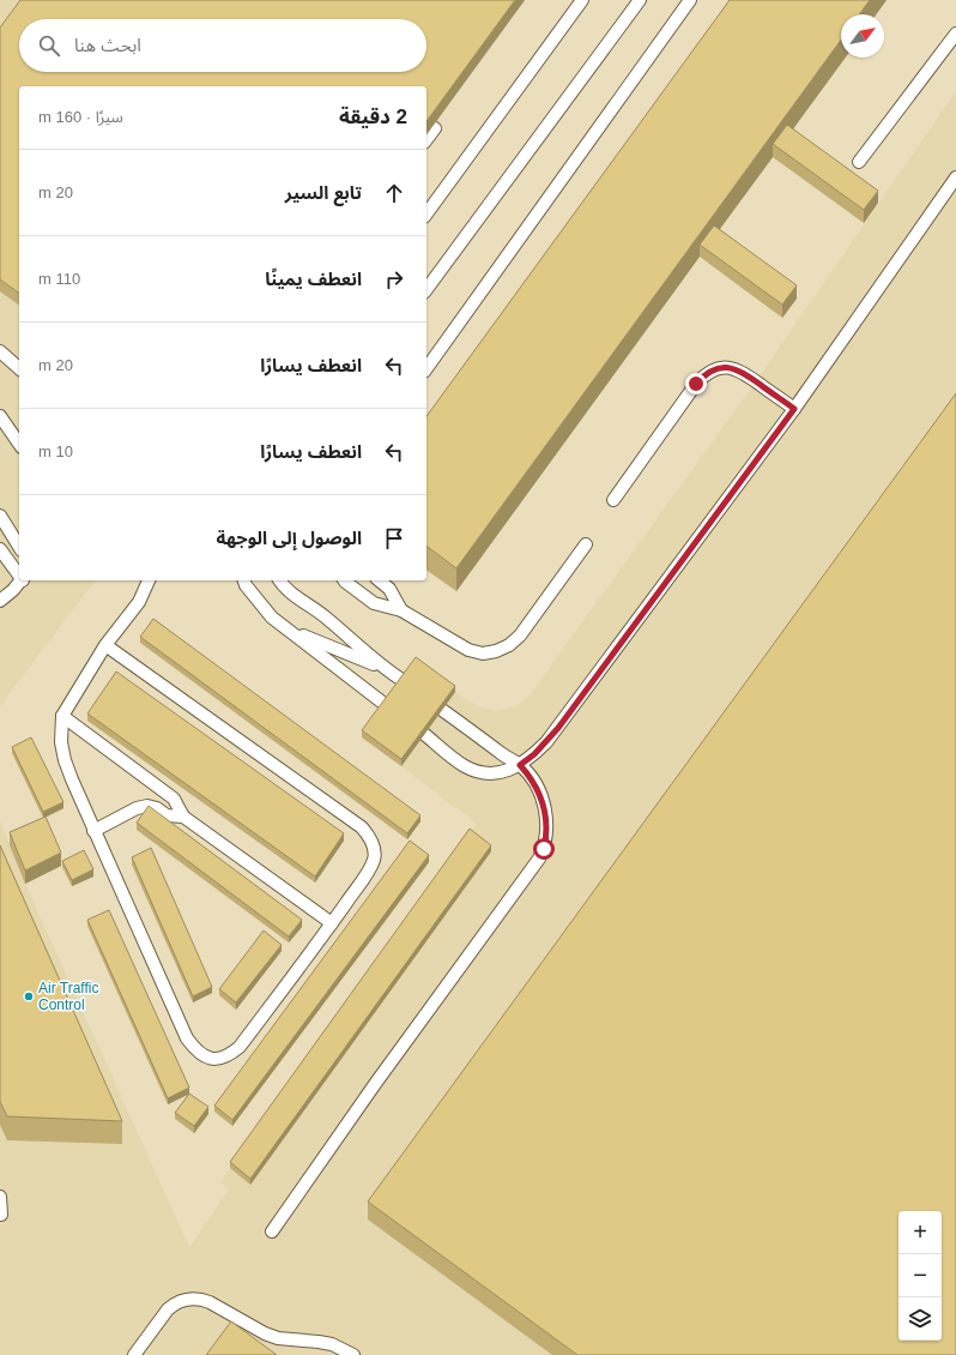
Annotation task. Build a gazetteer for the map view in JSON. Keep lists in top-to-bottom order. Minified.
{"places":["Air Traffic Control"],"north":"top right","page":{"search":"ابحث هنا","heading":["2 دقيقة","سيرًا · 160 m"],"list":[["تابع السير","20 m"],["انعطف يمينًا","110 m"],["انعطف يسارًا","20 m"],["انعطف يسارًا","10 m"],"الوصول إلى الوجهة"],"map_buttons":["+","−"]}}
